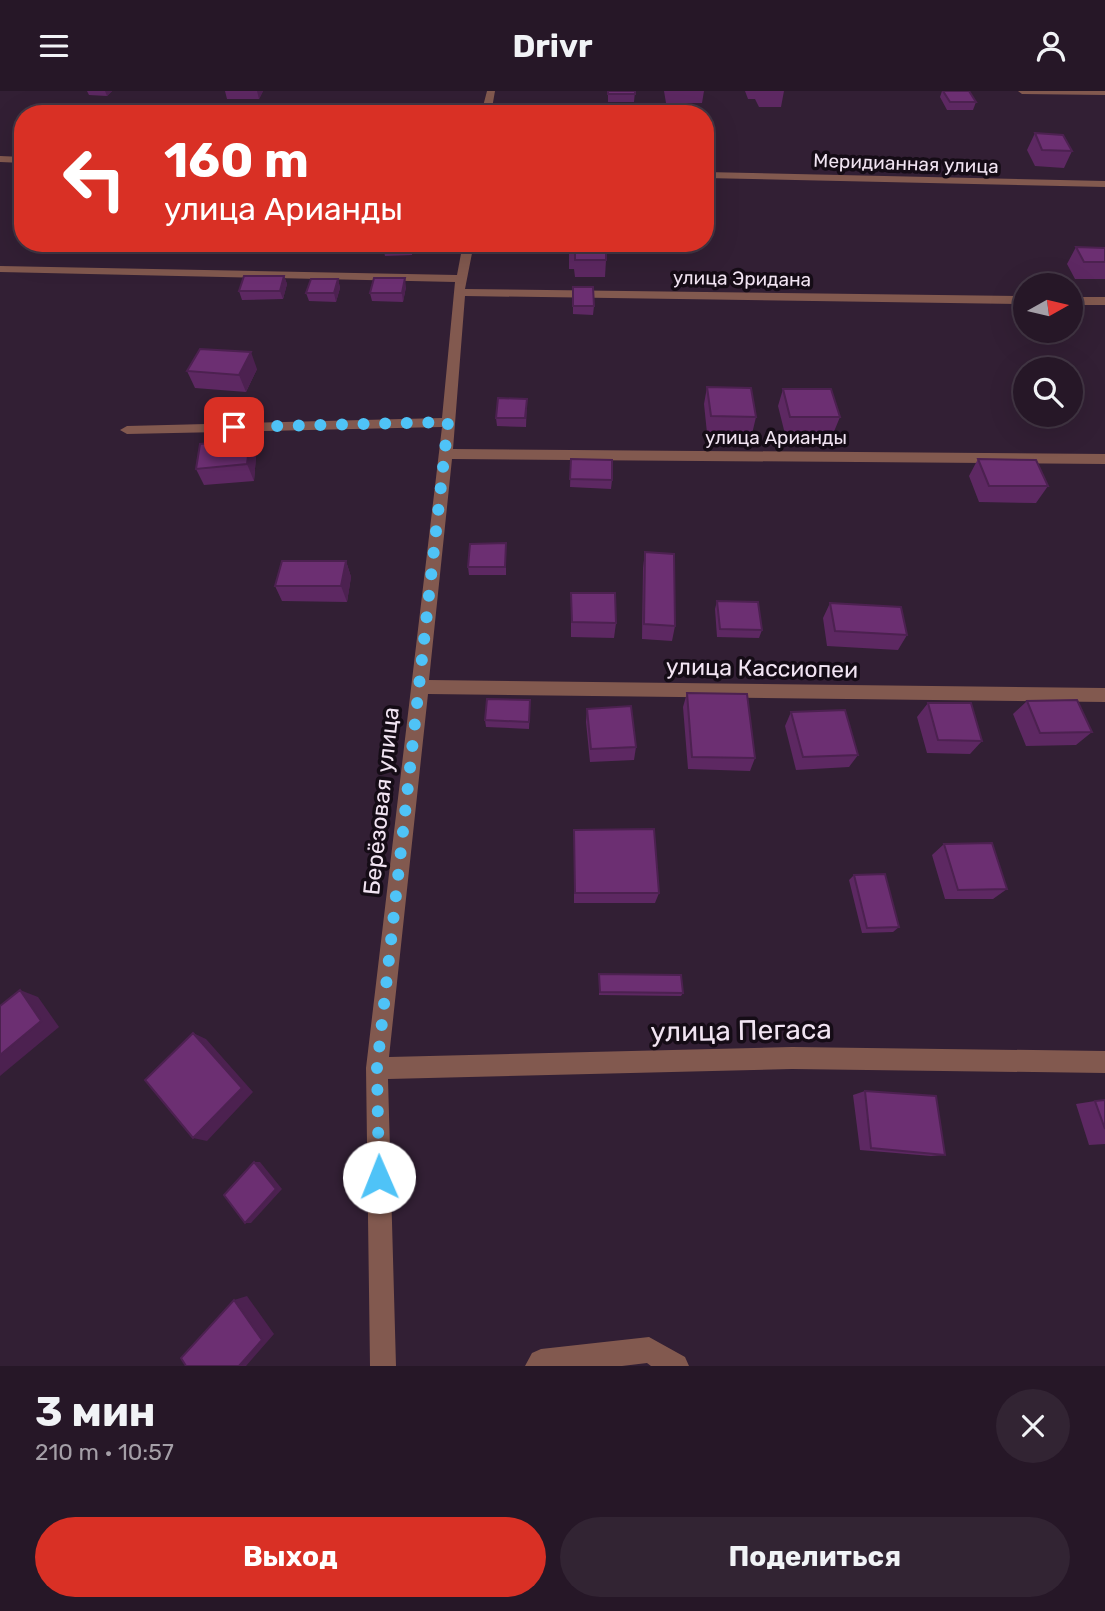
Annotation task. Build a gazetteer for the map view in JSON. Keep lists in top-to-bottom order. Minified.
{"streets":{"street":["Меридианная улица","улица Эридана","улица Арианды","улица Кассиопеи","Берёзовая улица","улица Пегаса"]},"crossings":[["улица Эридана","Берёзовая улица"],["улица Арианды","Берёзовая улица"],["улица Кассиопеи","Берёзовая улица"],["Берёзовая улица","улица Пегаса"]],"north":"right","page":{"header":"Drivr","turn":["160 m","улица Арианды"],"heading":["3 мин","210 m · 10:57"],"buttons":["Выход","Поделиться"]}}
